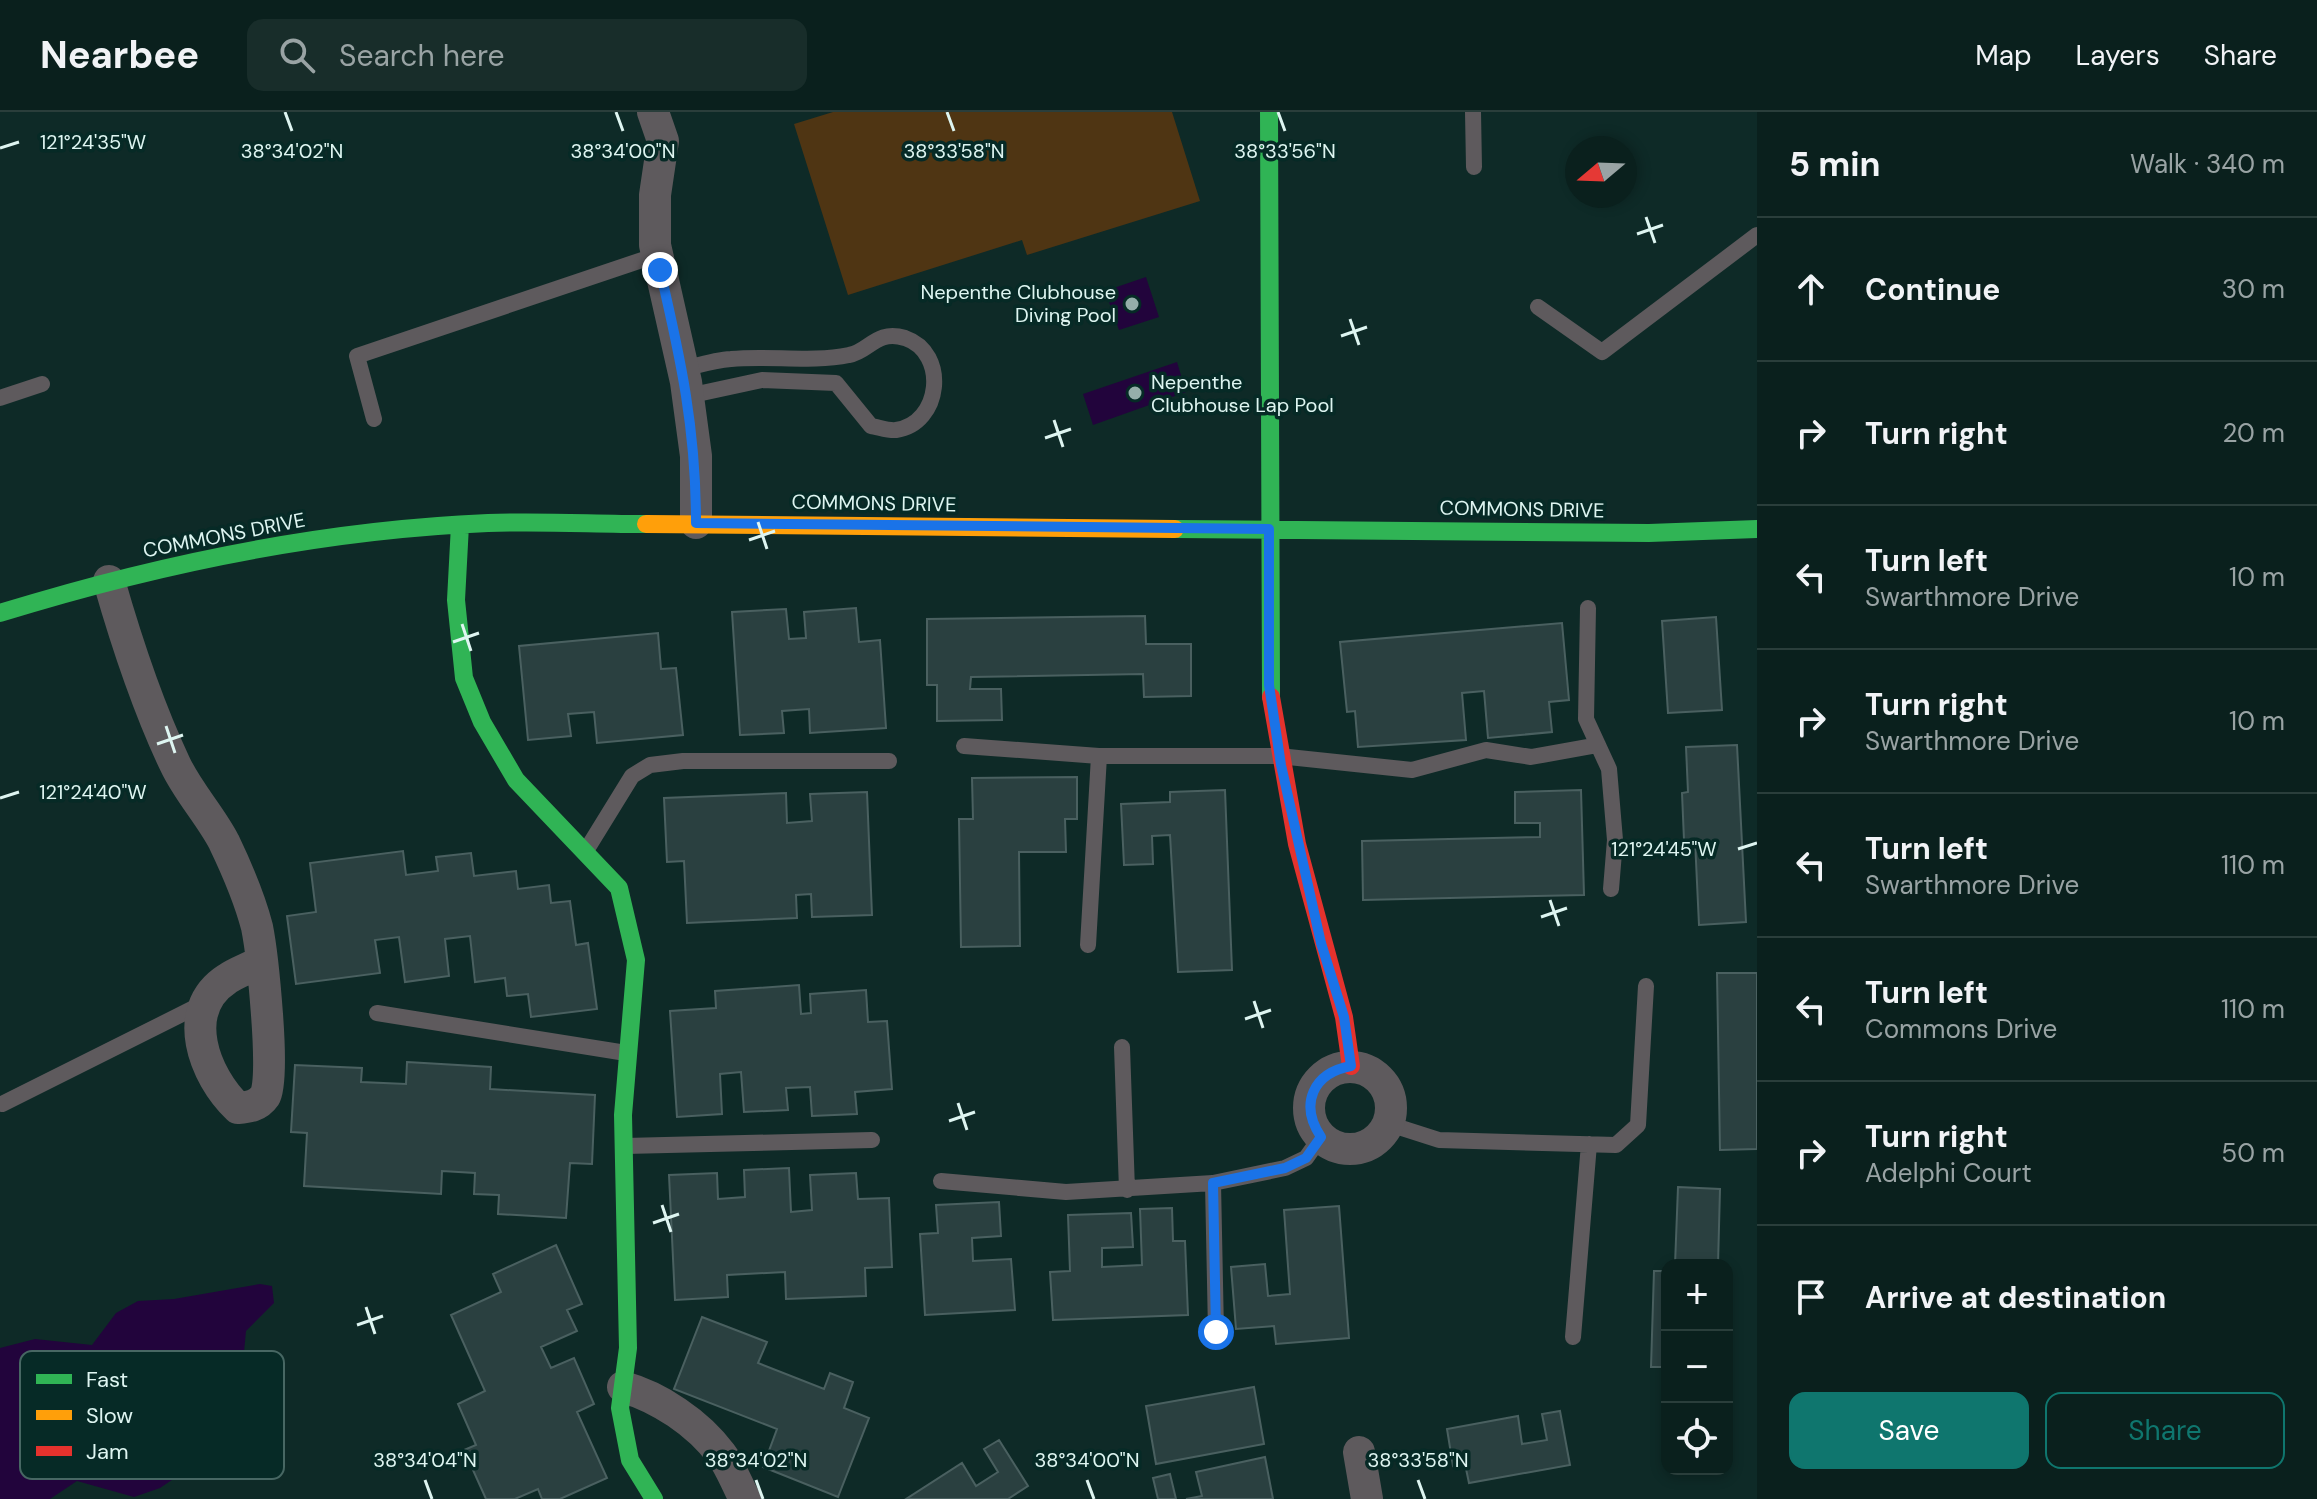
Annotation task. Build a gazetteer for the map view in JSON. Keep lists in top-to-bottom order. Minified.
{"streets":{"street":["COMMONS DRIVE"]},"places":["Nepenthe Clubhouse Diving Pool","Nepenthe Clubhouse Lap Pool"],"legend":["Fast","Slow","Jam"],"north":"left","page":{"header":"Nearbee","search":"Search here","nav":["Map","Layers","Share"],"heading":["5 min","Walk · 340 m"],"list":[["Continue","30 m"],["Turn right","20 m"],["Turn left","Swarthmore Drive","10 m"],["Turn right","Swarthmore Drive","10 m"],["Turn left","Swarthmore Drive","110 m"],["Turn left","Commons Drive","110 m"],["Turn right","Adelphi Court","50 m"],"Arrive at destination"],"map_buttons":["+","−"],"buttons":["Save","Share"]},"coordinates":["121°24'35\"W","38°34'02\"N","38°34'00\"N","38°33'58\"N","38°33'56\"N","121°24'40\"W","121°24'45\"W","38°34'04\"N"]}
